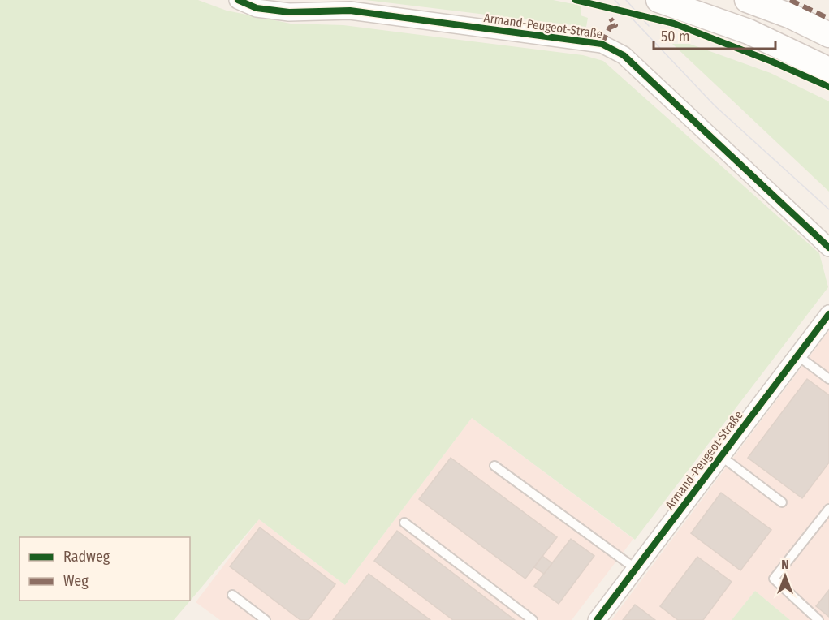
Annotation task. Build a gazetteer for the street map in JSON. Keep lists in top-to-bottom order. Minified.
{"streets":{"street":["Armand-Peugeot-Straße"]},"legend":["Radweg","Weg"],"scale_bar":"50 m","north":"top"}
